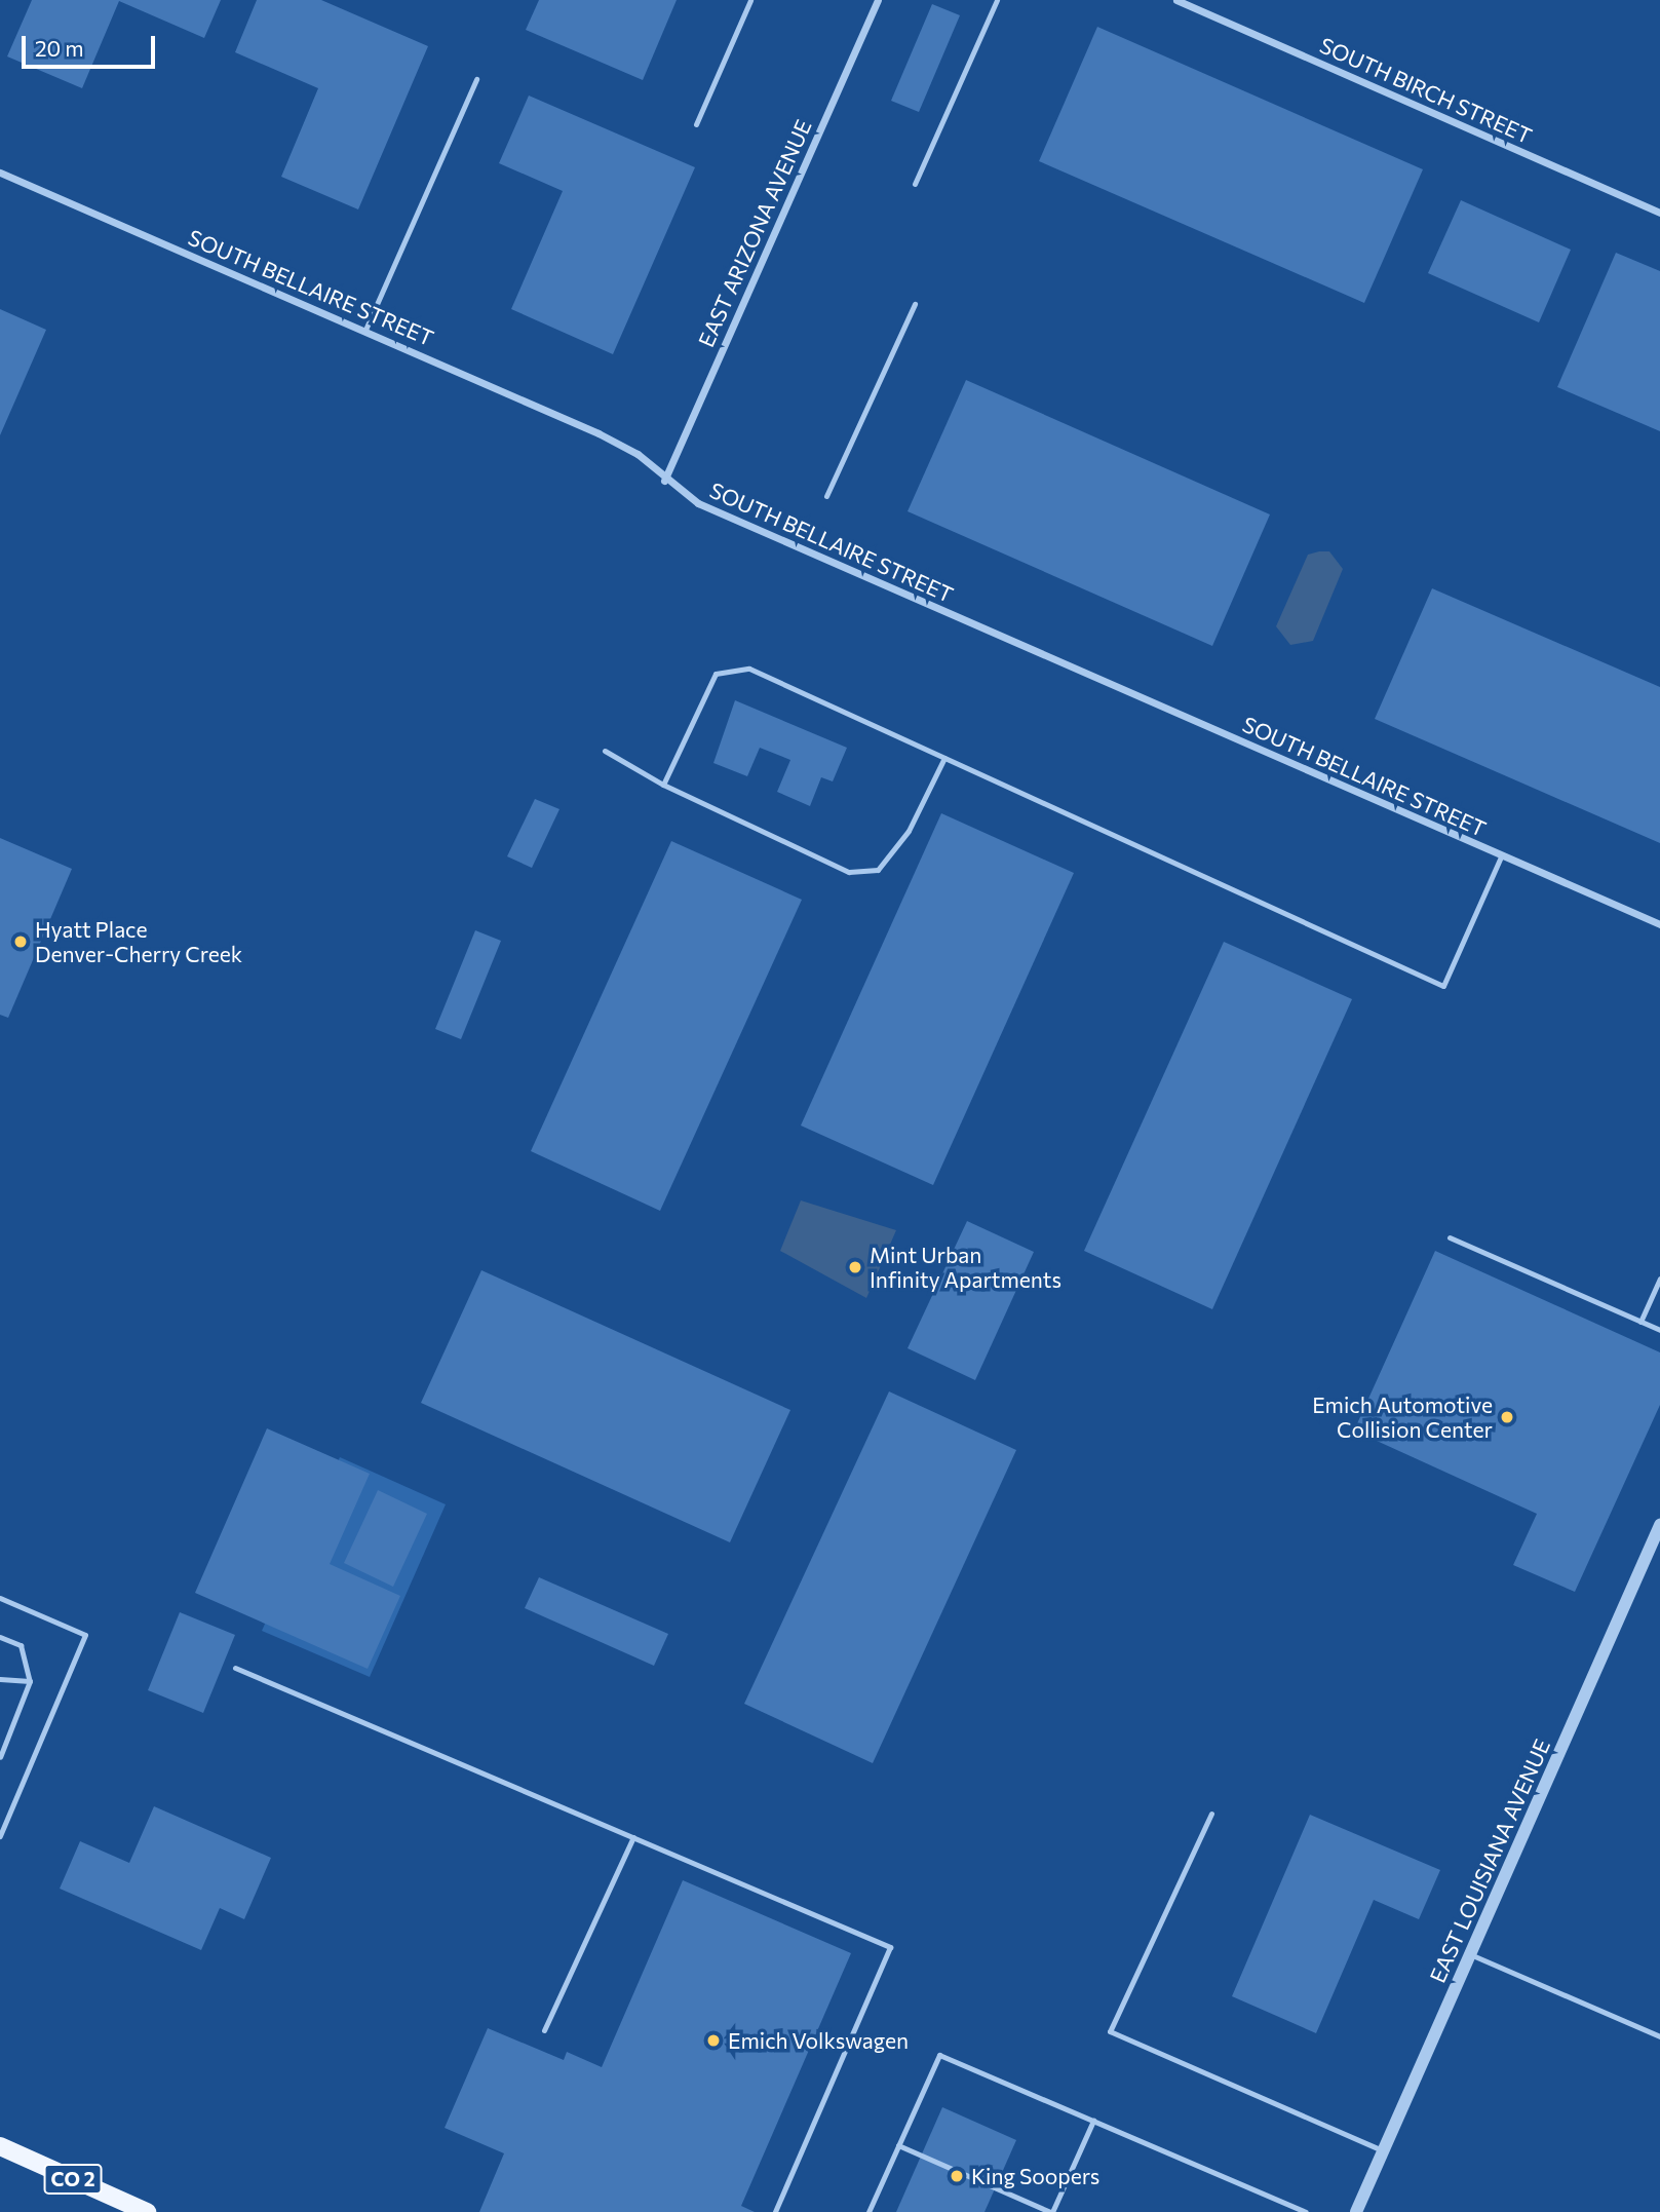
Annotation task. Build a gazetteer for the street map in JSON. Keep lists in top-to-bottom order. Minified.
{"streets":{"main road":["CO 2"],"street":["SOUTH BIRCH STREET","EAST ARIZONA AVENUE","SOUTH BELLAIRE STREET","EAST LOUISIANA AVENUE"]},"crossings":[["EAST ARIZONA AVENUE","SOUTH BELLAIRE STREET"]],"places":["Hyatt Place Denver-Cherry Creek","Mint Urban Infinity Apartments","Emich Automotive Collision Center","Emich Volkswagen","King Soopers"],"scale_bar":"20 m"}
